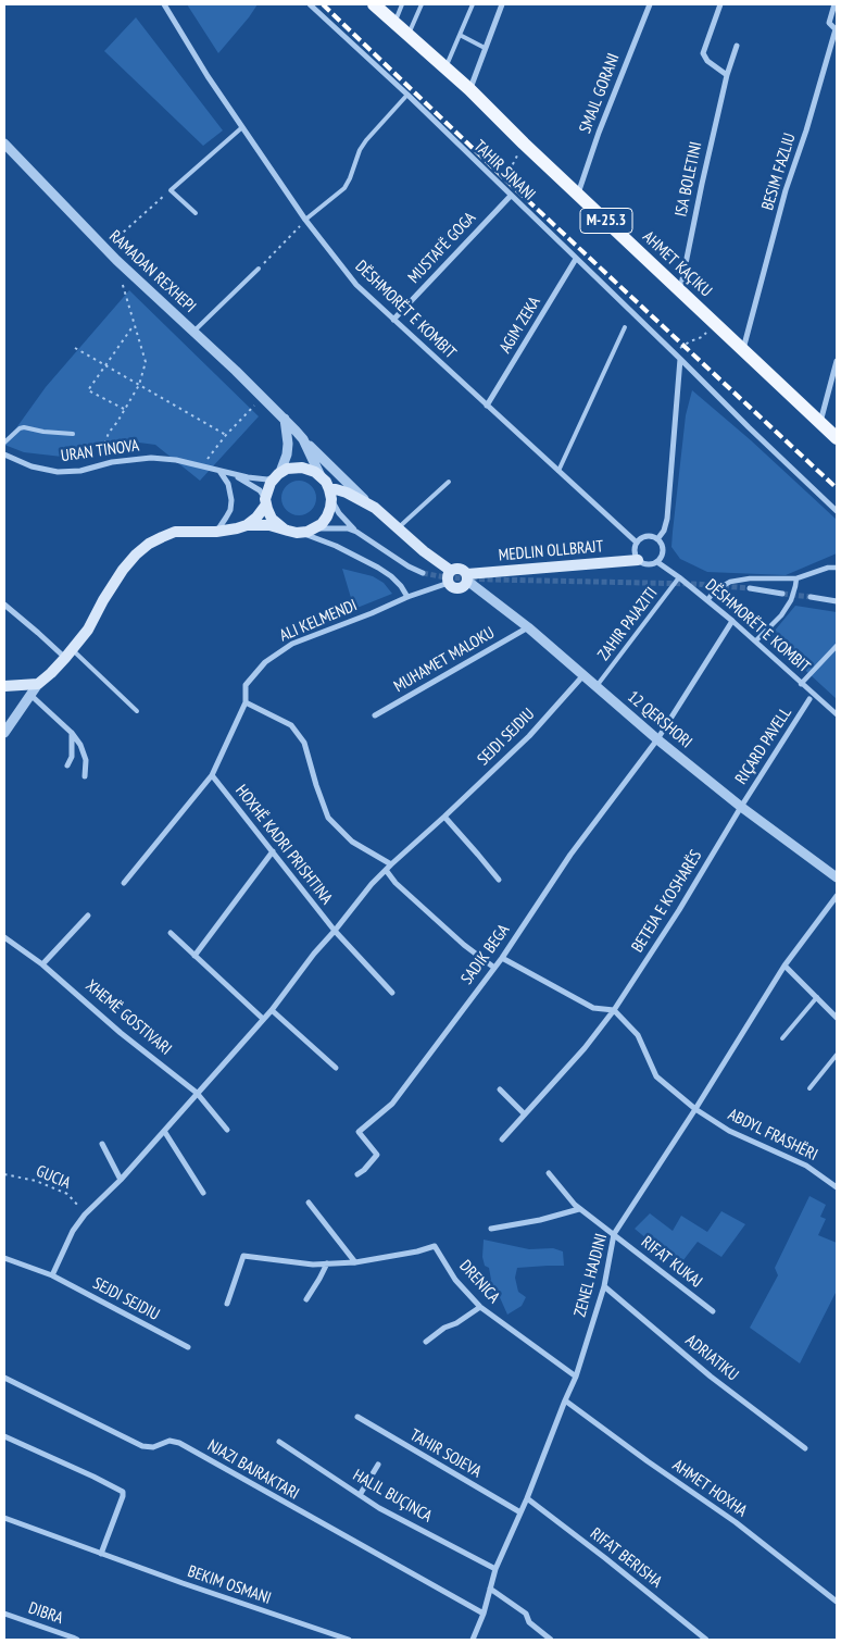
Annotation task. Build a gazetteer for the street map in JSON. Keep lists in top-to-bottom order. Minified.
{"streets":{"main road":["M-25.3","AHMET KAÇIKU","MEDLIN OLLBRAJT"],"street":["SMAJL GORANI","TAHIR SINANI","BESIM FAZLIU","ISA BOLETINI","MUSTAFË GOGA","RAMADAN REXHEPI","DËSHMORËT E KOMBIT","AGIM ZEKA","URAN TINOVA","ALI KELMENDI","MUHAMET MALOKU","12 QERSHORI","SEJDI SEJDIU","RIÇARD PAVELL","HOXHË KADRI PRISHTINA","BETEJA E KOSHARËS","SADIK BEGA","XHEMË GOSTIVARI","ABDYL FRASHËRI","RIFAT KUKAJ","ZENEL HAJDINI","DRENICA","ADRIATIKU","TAHIR SOJEVA","NJAZI BAJRAKTARI","AHMET HOXHA","HALIL BUÇINCA","RIFAT BERISHA","BEKIM OSMANI","DIBRA"],"lane":["ZAHIR PAJAZITI"],"path":["GUCIA"]},"crossings":[["SMAJL GORANI","AHMET KAÇIKU"],["TAHIR SINANI","MUSTAFË GOGA"],["TAHIR SINANI","AGIM ZEKA"],["BESIM FAZLIU","AHMET KAÇIKU"],["ISA BOLETINI","AHMET KAÇIKU"],["MUSTAFË GOGA","DËSHMORËT E KOMBIT"],["DËSHMORËT E KOMBIT","AGIM ZEKA"],["DËSHMORËT E KOMBIT","MEDLIN OLLBRAJT"],["DËSHMORËT E KOMBIT","ZAHIR PAJAZITI"],["DËSHMORËT E KOMBIT","SADIK BEGA"],["MEDLIN OLLBRAJT","ALI KELMENDI"],["MEDLIN OLLBRAJT","12 QERSHORI"],["ALI KELMENDI","12 QERSHORI"],["ALI KELMENDI","HOXHË KADRI PRISHTINA"],["ZAHIR PAJAZITI","12 QERSHORI"],["MUHAMET MALOKU","12 QERSHORI"],["12 QERSHORI","SEJDI SEJDIU"],["12 QERSHORI","RIÇARD PAVELL"],["12 QERSHORI","BETEJA E KOSHARËS"],["12 QERSHORI","SADIK BEGA"],["SEJDI SEJDIU","HOXHË KADRI PRISHTINA"],["SEJDI SEJDIU","XHEMË GOSTIVARI"],["SEJDI SEJDIU","GUCIA"],["RIÇARD PAVELL","BETEJA E KOSHARËS"],["ABDYL FRASHËRI","ZENEL HAJDINI"],["RIFAT KUKAJ","ZENEL HAJDINI"],["ZENEL HAJDINI","DRENICA"],["ZENEL HAJDINI","ADRIATIKU"],["ZENEL HAJDINI","TAHIR SOJEVA"],["ZENEL HAJDINI","NJAZI BAJRAKTARI"],["ZENEL HAJDINI","AHMET HOXHA"],["ZENEL HAJDINI","HALIL BUÇINCA"],["ZENEL HAJDINI","RIFAT BERISHA"]]}
